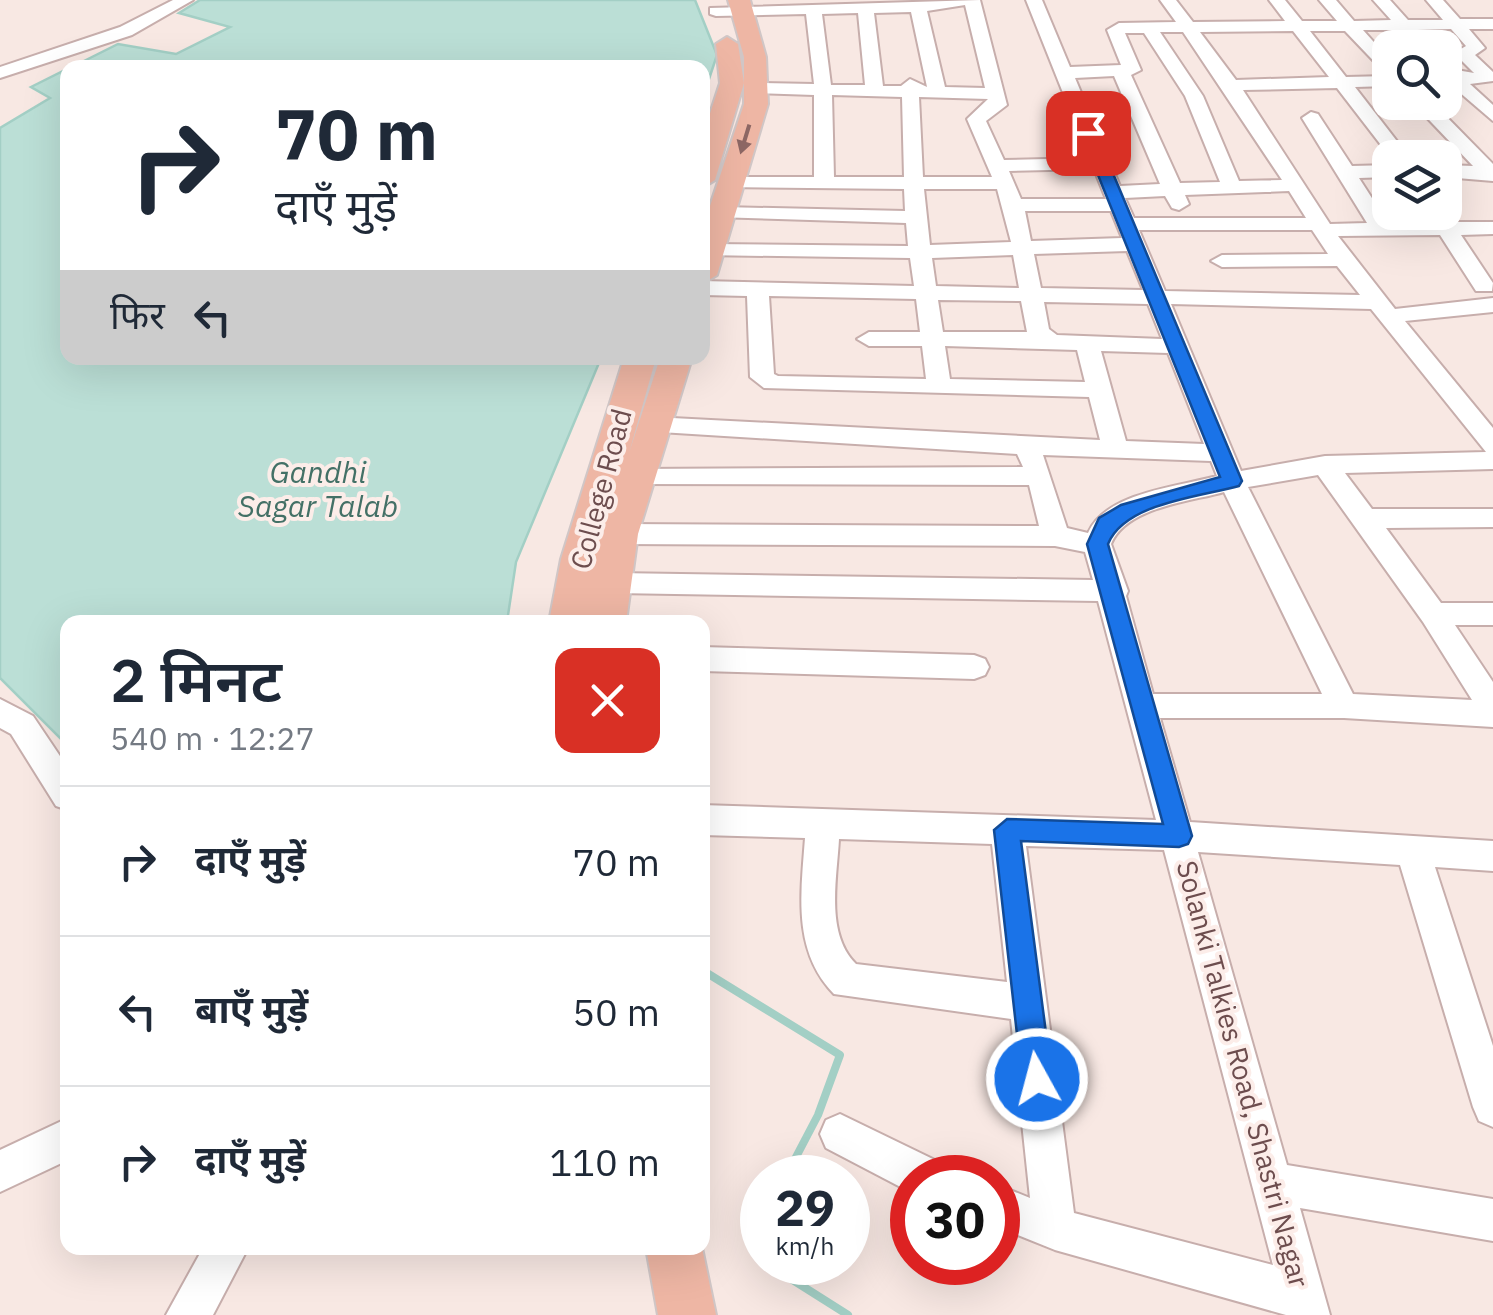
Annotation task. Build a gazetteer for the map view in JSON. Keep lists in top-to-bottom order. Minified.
{"streets":{"main road":["College Road"],"street":["Solanki Talkies Road, Shastri Nagar"]},"water":["Gandhi Sagar Talab"],"page":{"turn":["70 m","दाएँ मुड़ें"],"then":"फिर","heading":["2 मिनट","540 m · 12:27"],"list":[{"name":"दाएँ मुड़ें","value":"70 m"},{"name":"बाएँ मुड़ें","value":"50 m"},{"name":"दाएँ मुड़ें","value":"110 m"}],"speed":"29 km/h","limit":"30"}}
